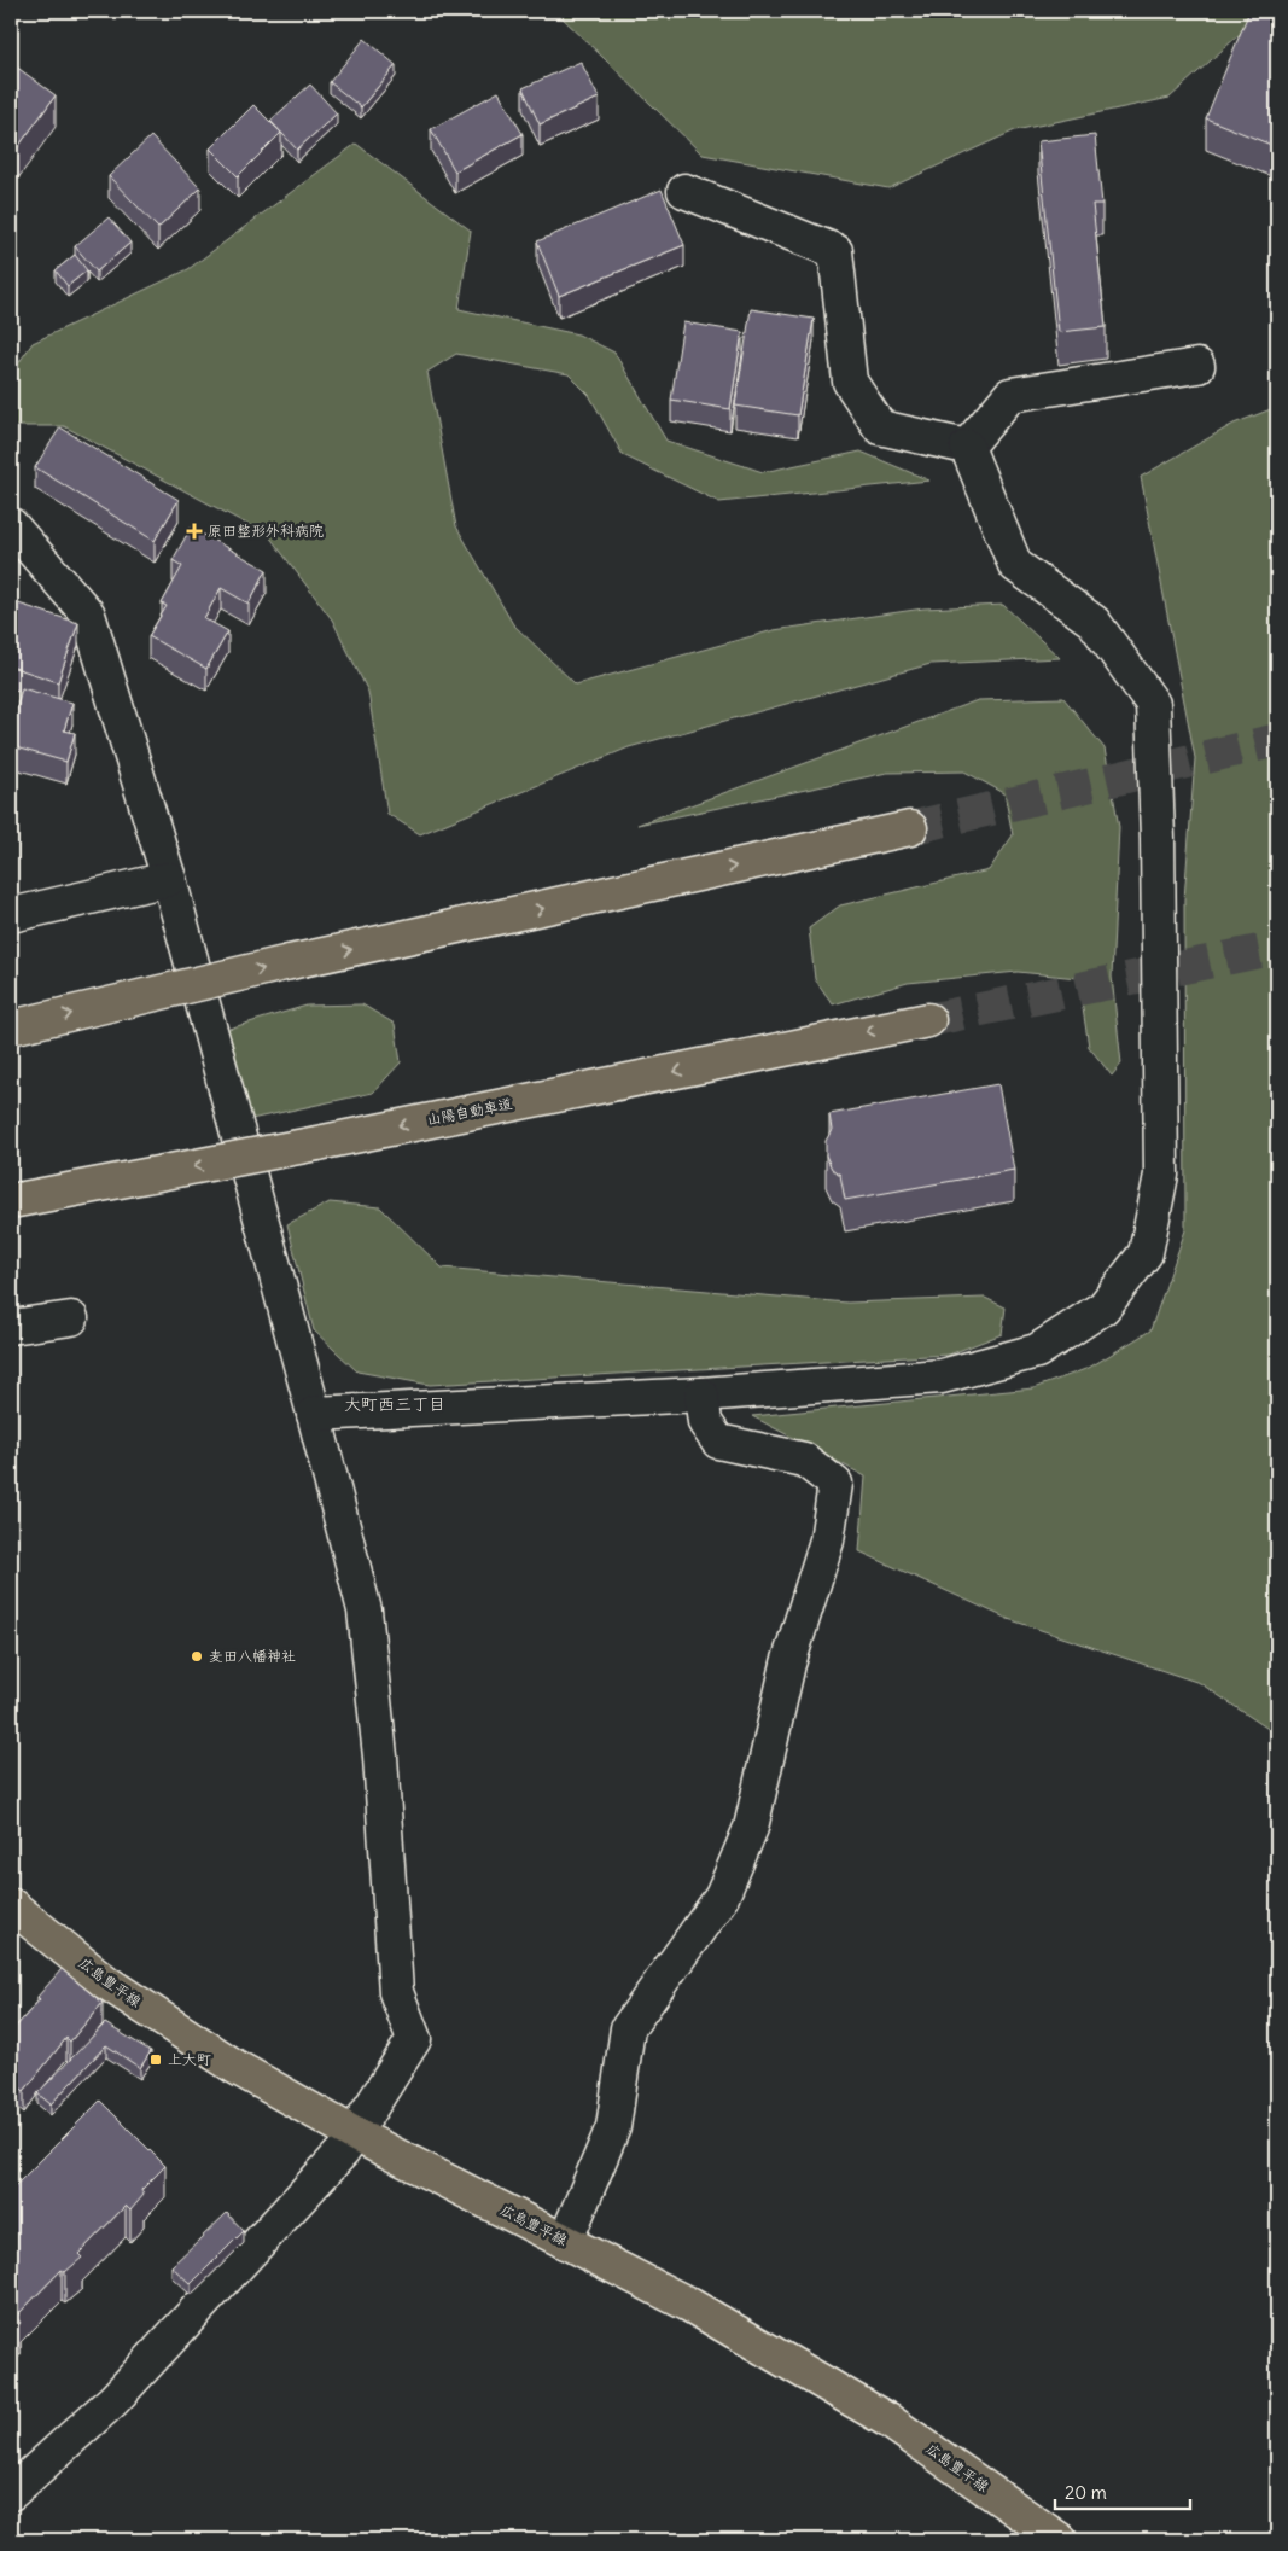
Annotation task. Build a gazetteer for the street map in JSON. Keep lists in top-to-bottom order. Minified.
{"streets":{"main road":["山陽自動車道","広島豊平線"]},"districts":["大町西三丁目"],"places":{"health":["原田整形外科病院"],"other":["麦田八幡神社"],"transit":["上大町"]},"scale_bar":"20 m"}
